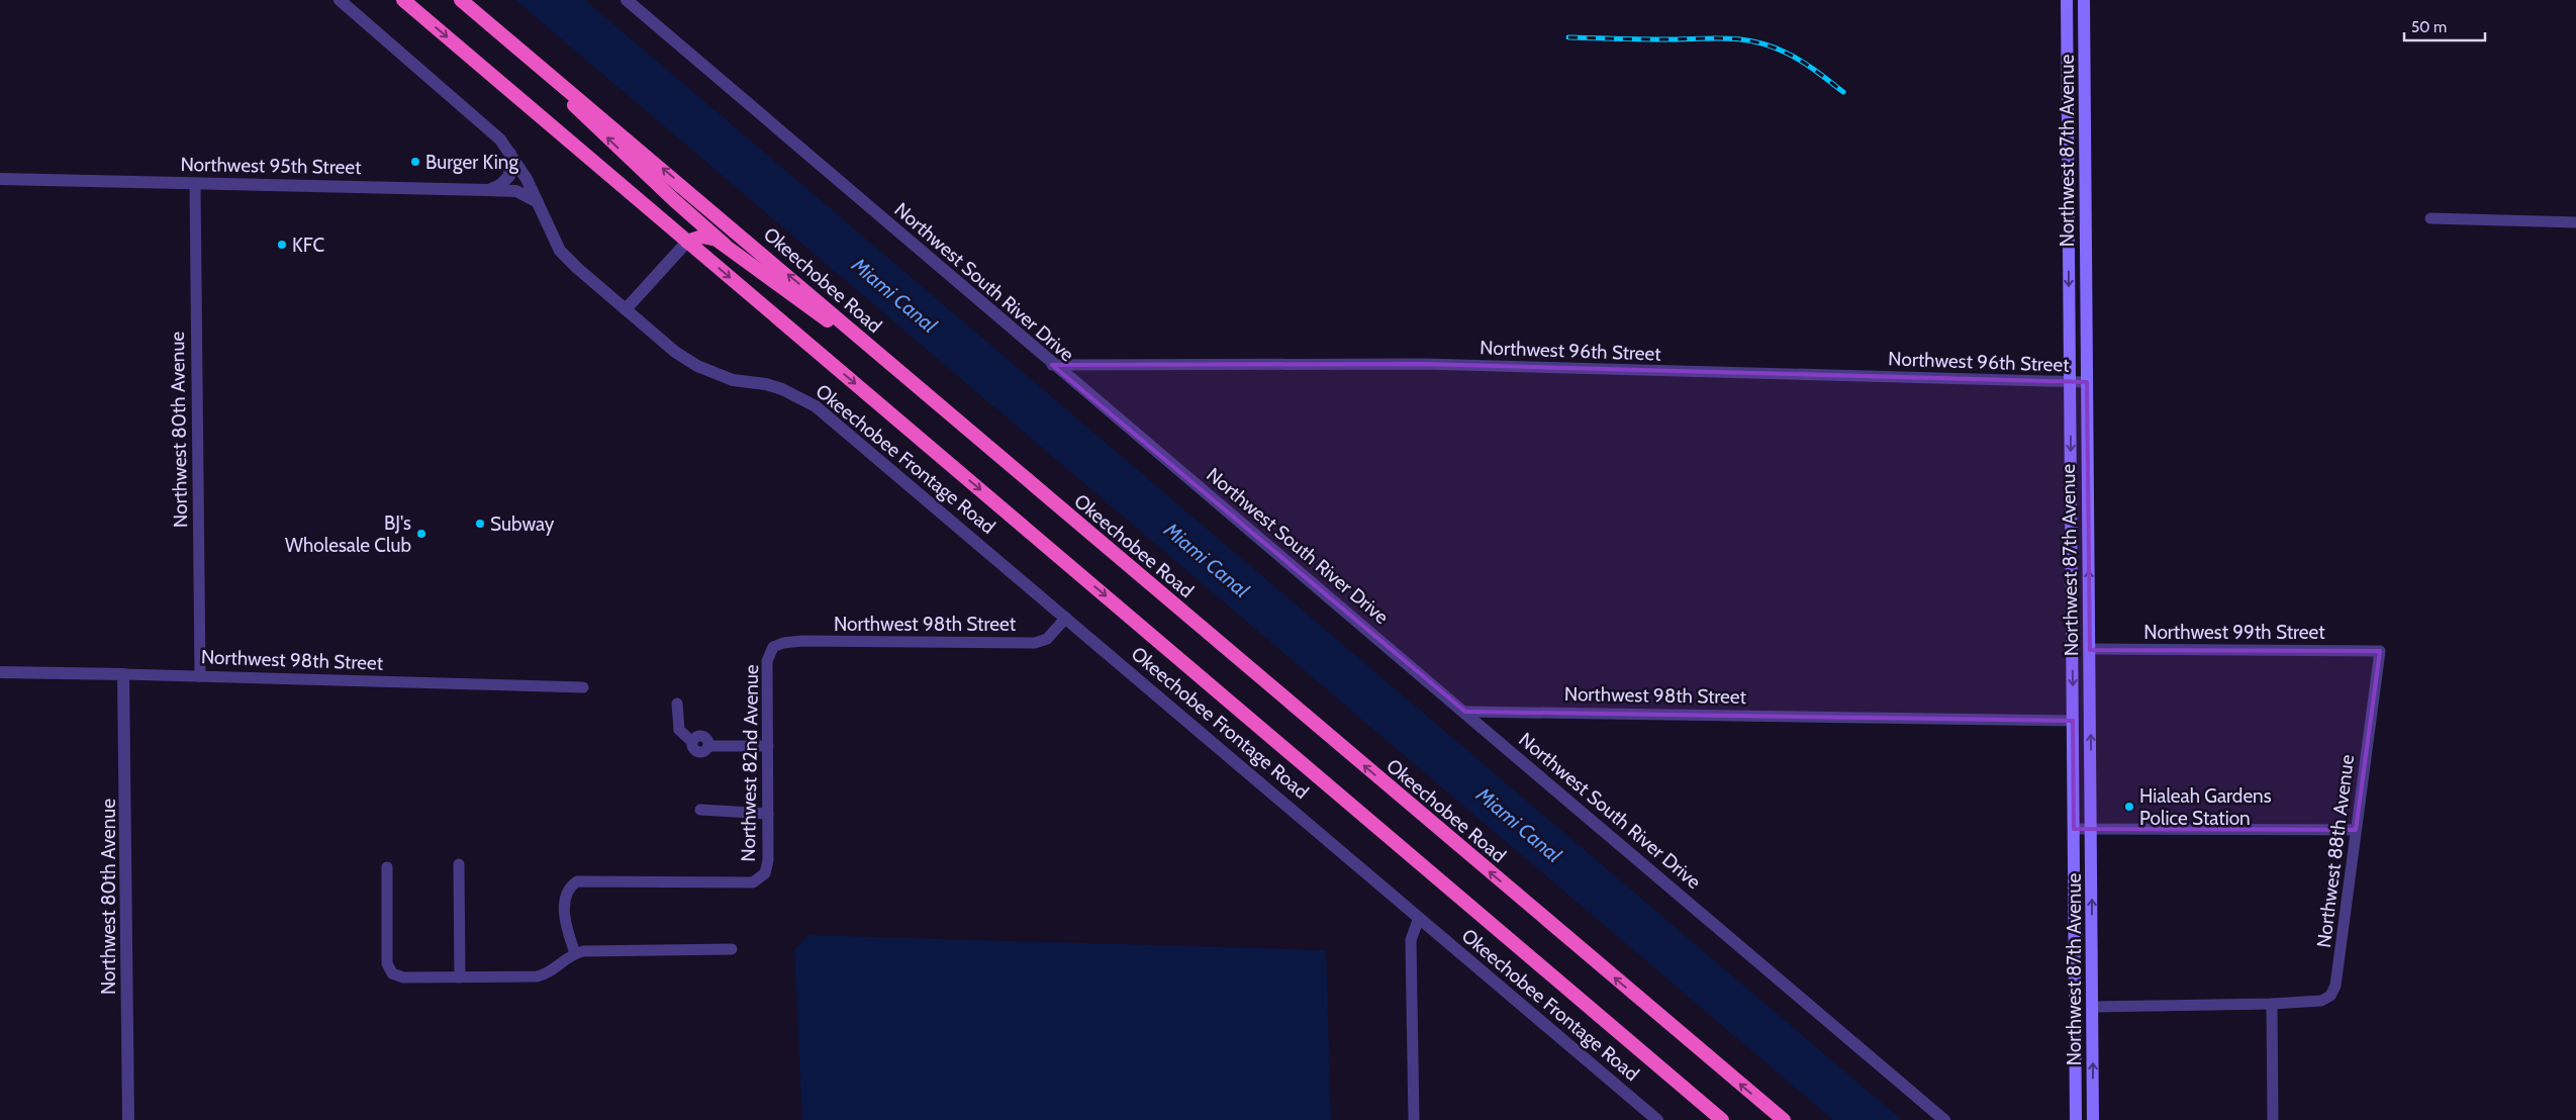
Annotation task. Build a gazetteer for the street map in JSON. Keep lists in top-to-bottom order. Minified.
{"streets":{"highway":["Okeechobee Road"],"main road":["Northwest 87th Avenue"],"street":["Northwest 95th Street","Northwest South River Drive","Northwest 96th Street","Northwest 80th Avenue","Okeechobee Frontage Road","Northwest 98th Street","Northwest 99th Street","Northwest 82nd Avenue","Northwest 88th Avenue"]},"crossings":[["Northwest 87th Avenue","Northwest 96th Street"],["Northwest 87th Avenue","Northwest 98th Street"],["Northwest 87th Avenue","Northwest 99th Street"],["Northwest 87th Avenue","Northwest 88th Avenue"],["Northwest 95th Street","Northwest 80th Avenue"],["Northwest 95th Street","Okeechobee Frontage Road"],["Northwest South River Drive","Northwest 96th Street"],["Northwest South River Drive","Northwest 98th Street"],["Northwest 80th Avenue","Northwest 98th Street"],["Okeechobee Frontage Road","Northwest 98th Street"],["Northwest 98th Street","Northwest 82nd Avenue"],["Northwest 99th Street","Northwest 88th Avenue"]],"water":["Miami Canal"],"places":["Burger King","KFC","Subway","BJ's Wholesale Club","Hialeah Gardens Police Station"],"scale_bar":"50 m"}
